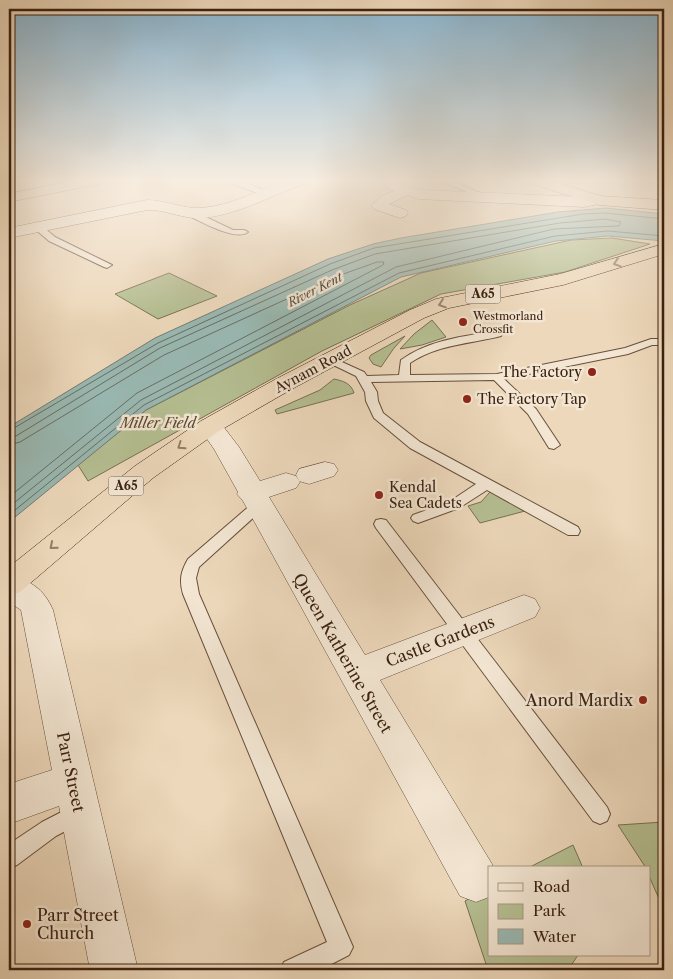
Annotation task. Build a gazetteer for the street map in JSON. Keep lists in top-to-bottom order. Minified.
{"streets":{"highway":["A65","Aynam Road"],"street":["Castle Gardens","Queen Katherine Street","Parr Street"]},"crossings":[["Aynam Road","Queen Katherine Street"],["Aynam Road","Parr Street"],["Castle Gardens","Queen Katherine Street"]],"one_way":["Aynam Road"],"water":["River Kent"],"parks":["Miller Field"],"places":["Westmorland Crossfit","The Factory","The Factory Tap","Kendal Sea Cadets","Anord Mardix","Parr Street Church"],"legend":["Road","Park","Water"]}
